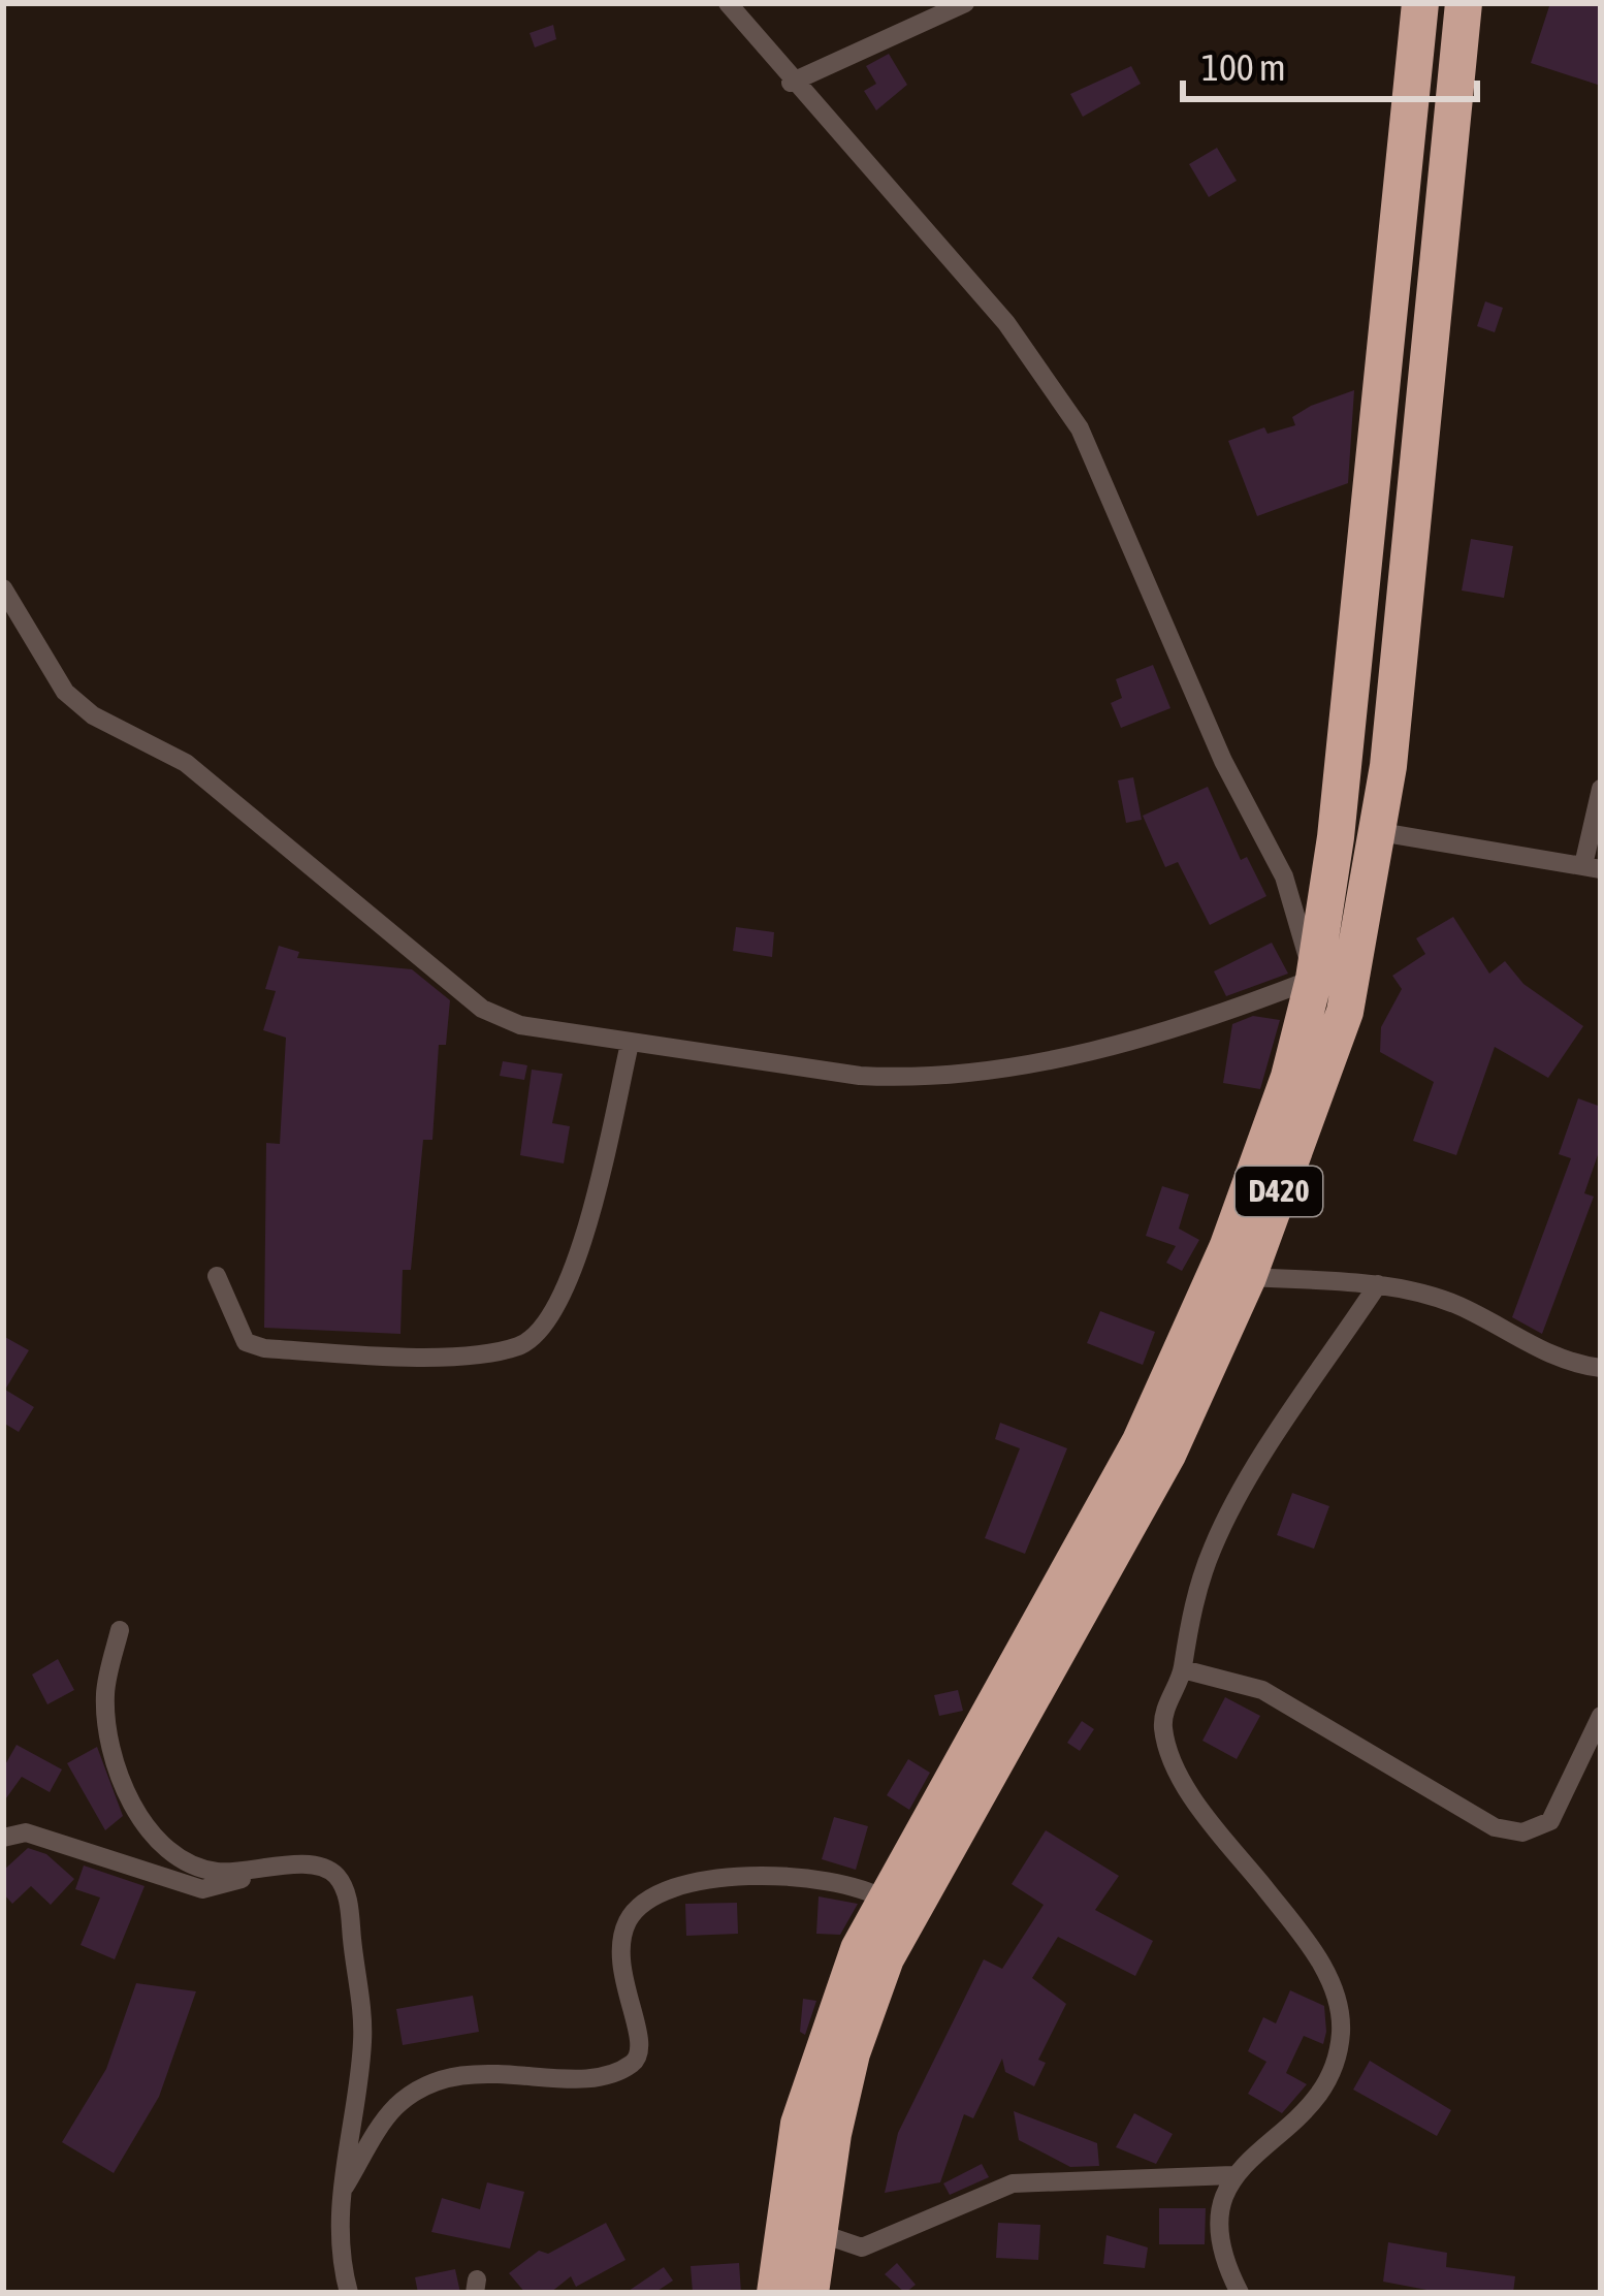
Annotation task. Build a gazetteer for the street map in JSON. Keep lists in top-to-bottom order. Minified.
{"streets":{"highway":["D420"]},"scale_bar":"100 m"}
